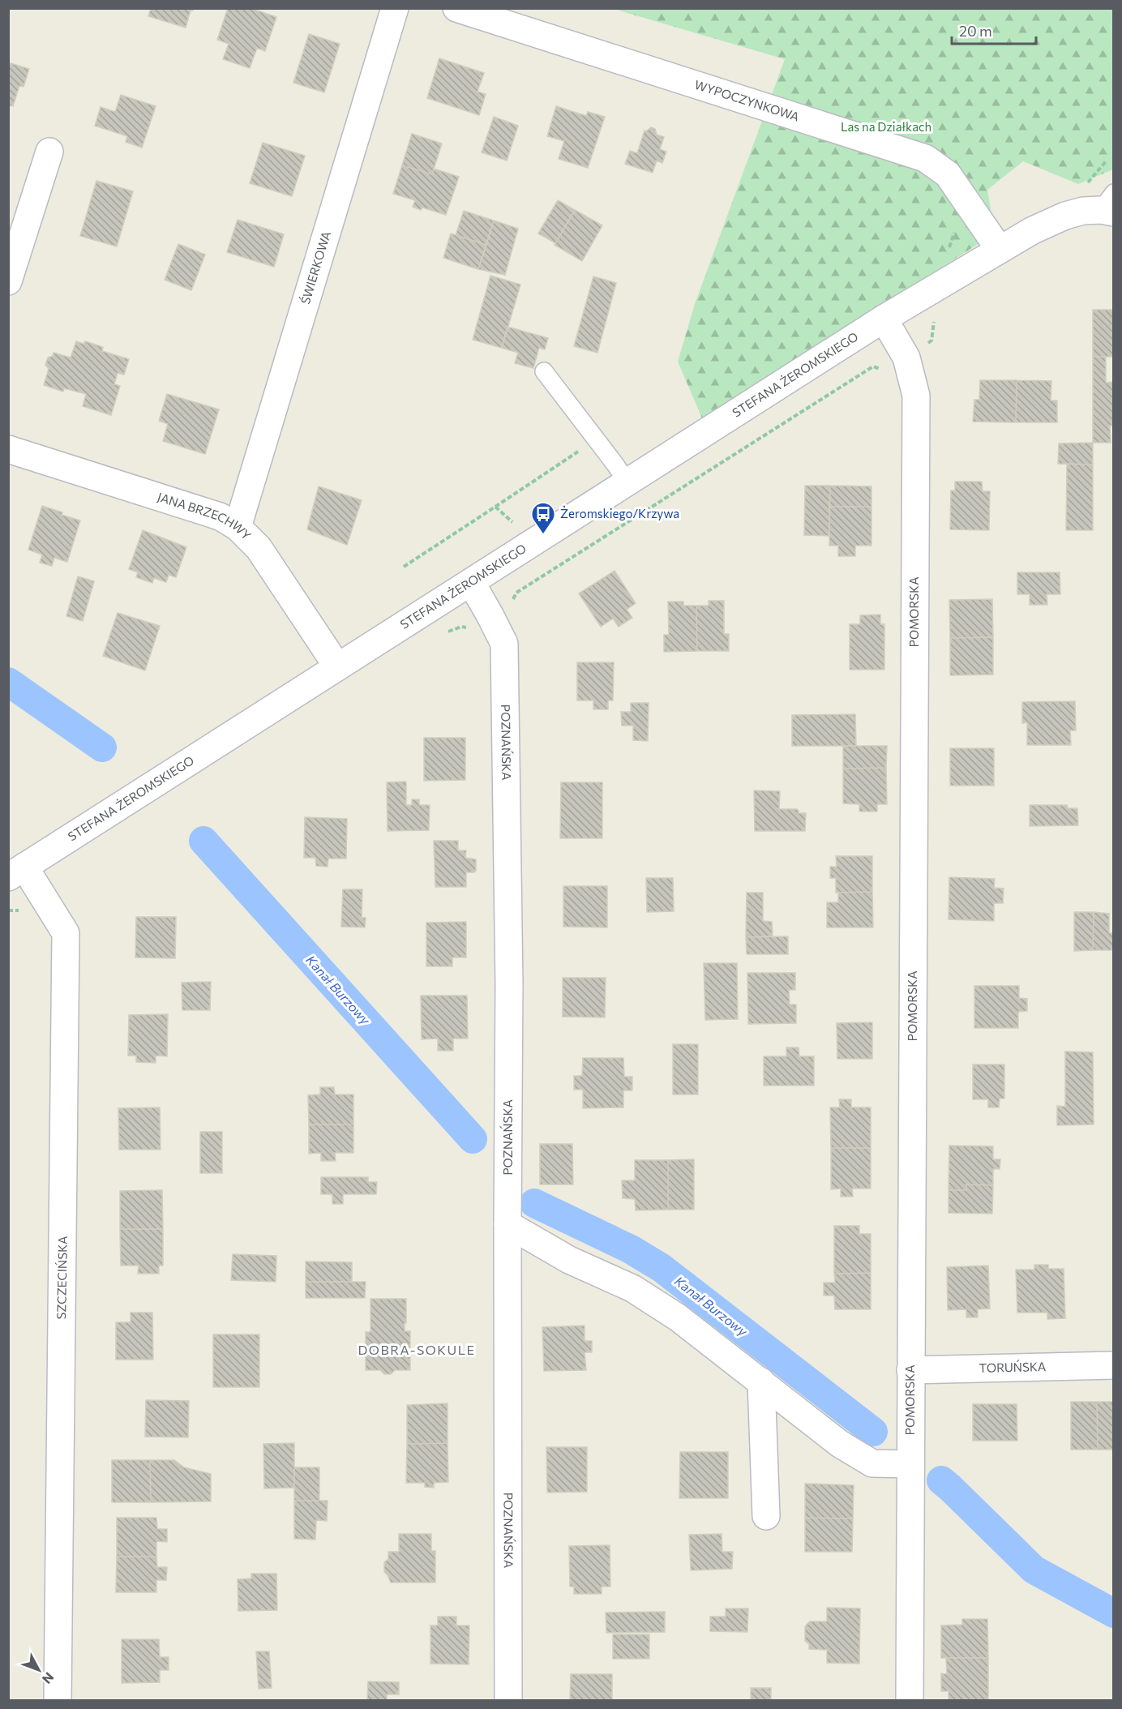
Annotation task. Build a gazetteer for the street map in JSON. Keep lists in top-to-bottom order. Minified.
{"streets":{"street":["WYPOCZYNKOWA","ŚWIERKOWA","STEFANA ŻEROMSKIEGO","JANA BRZECHWY","POMORSKA","POZNAŃSKA","SZCZECIŃSKA","TORUŃSKA"]},"crossings":[["WYPOCZYNKOWA","STEFANA ŻEROMSKIEGO"],["ŚWIERKOWA","JANA BRZECHWY"],["STEFANA ŻEROMSKIEGO","JANA BRZECHWY"],["STEFANA ŻEROMSKIEGO","POMORSKA"],["STEFANA ŻEROMSKIEGO","POZNAŃSKA"],["STEFANA ŻEROMSKIEGO","SZCZECIŃSKA"],["POMORSKA","TORUŃSKA"]],"districts":["DOBRA-SOKULE"],"water":["Kanał Burzowy"],"parks":["Las na Działkach"],"places":{"bus stop":["Żeromskiego/Krzywa"]},"scale_bar":"20 m","north":"bottom right"}
